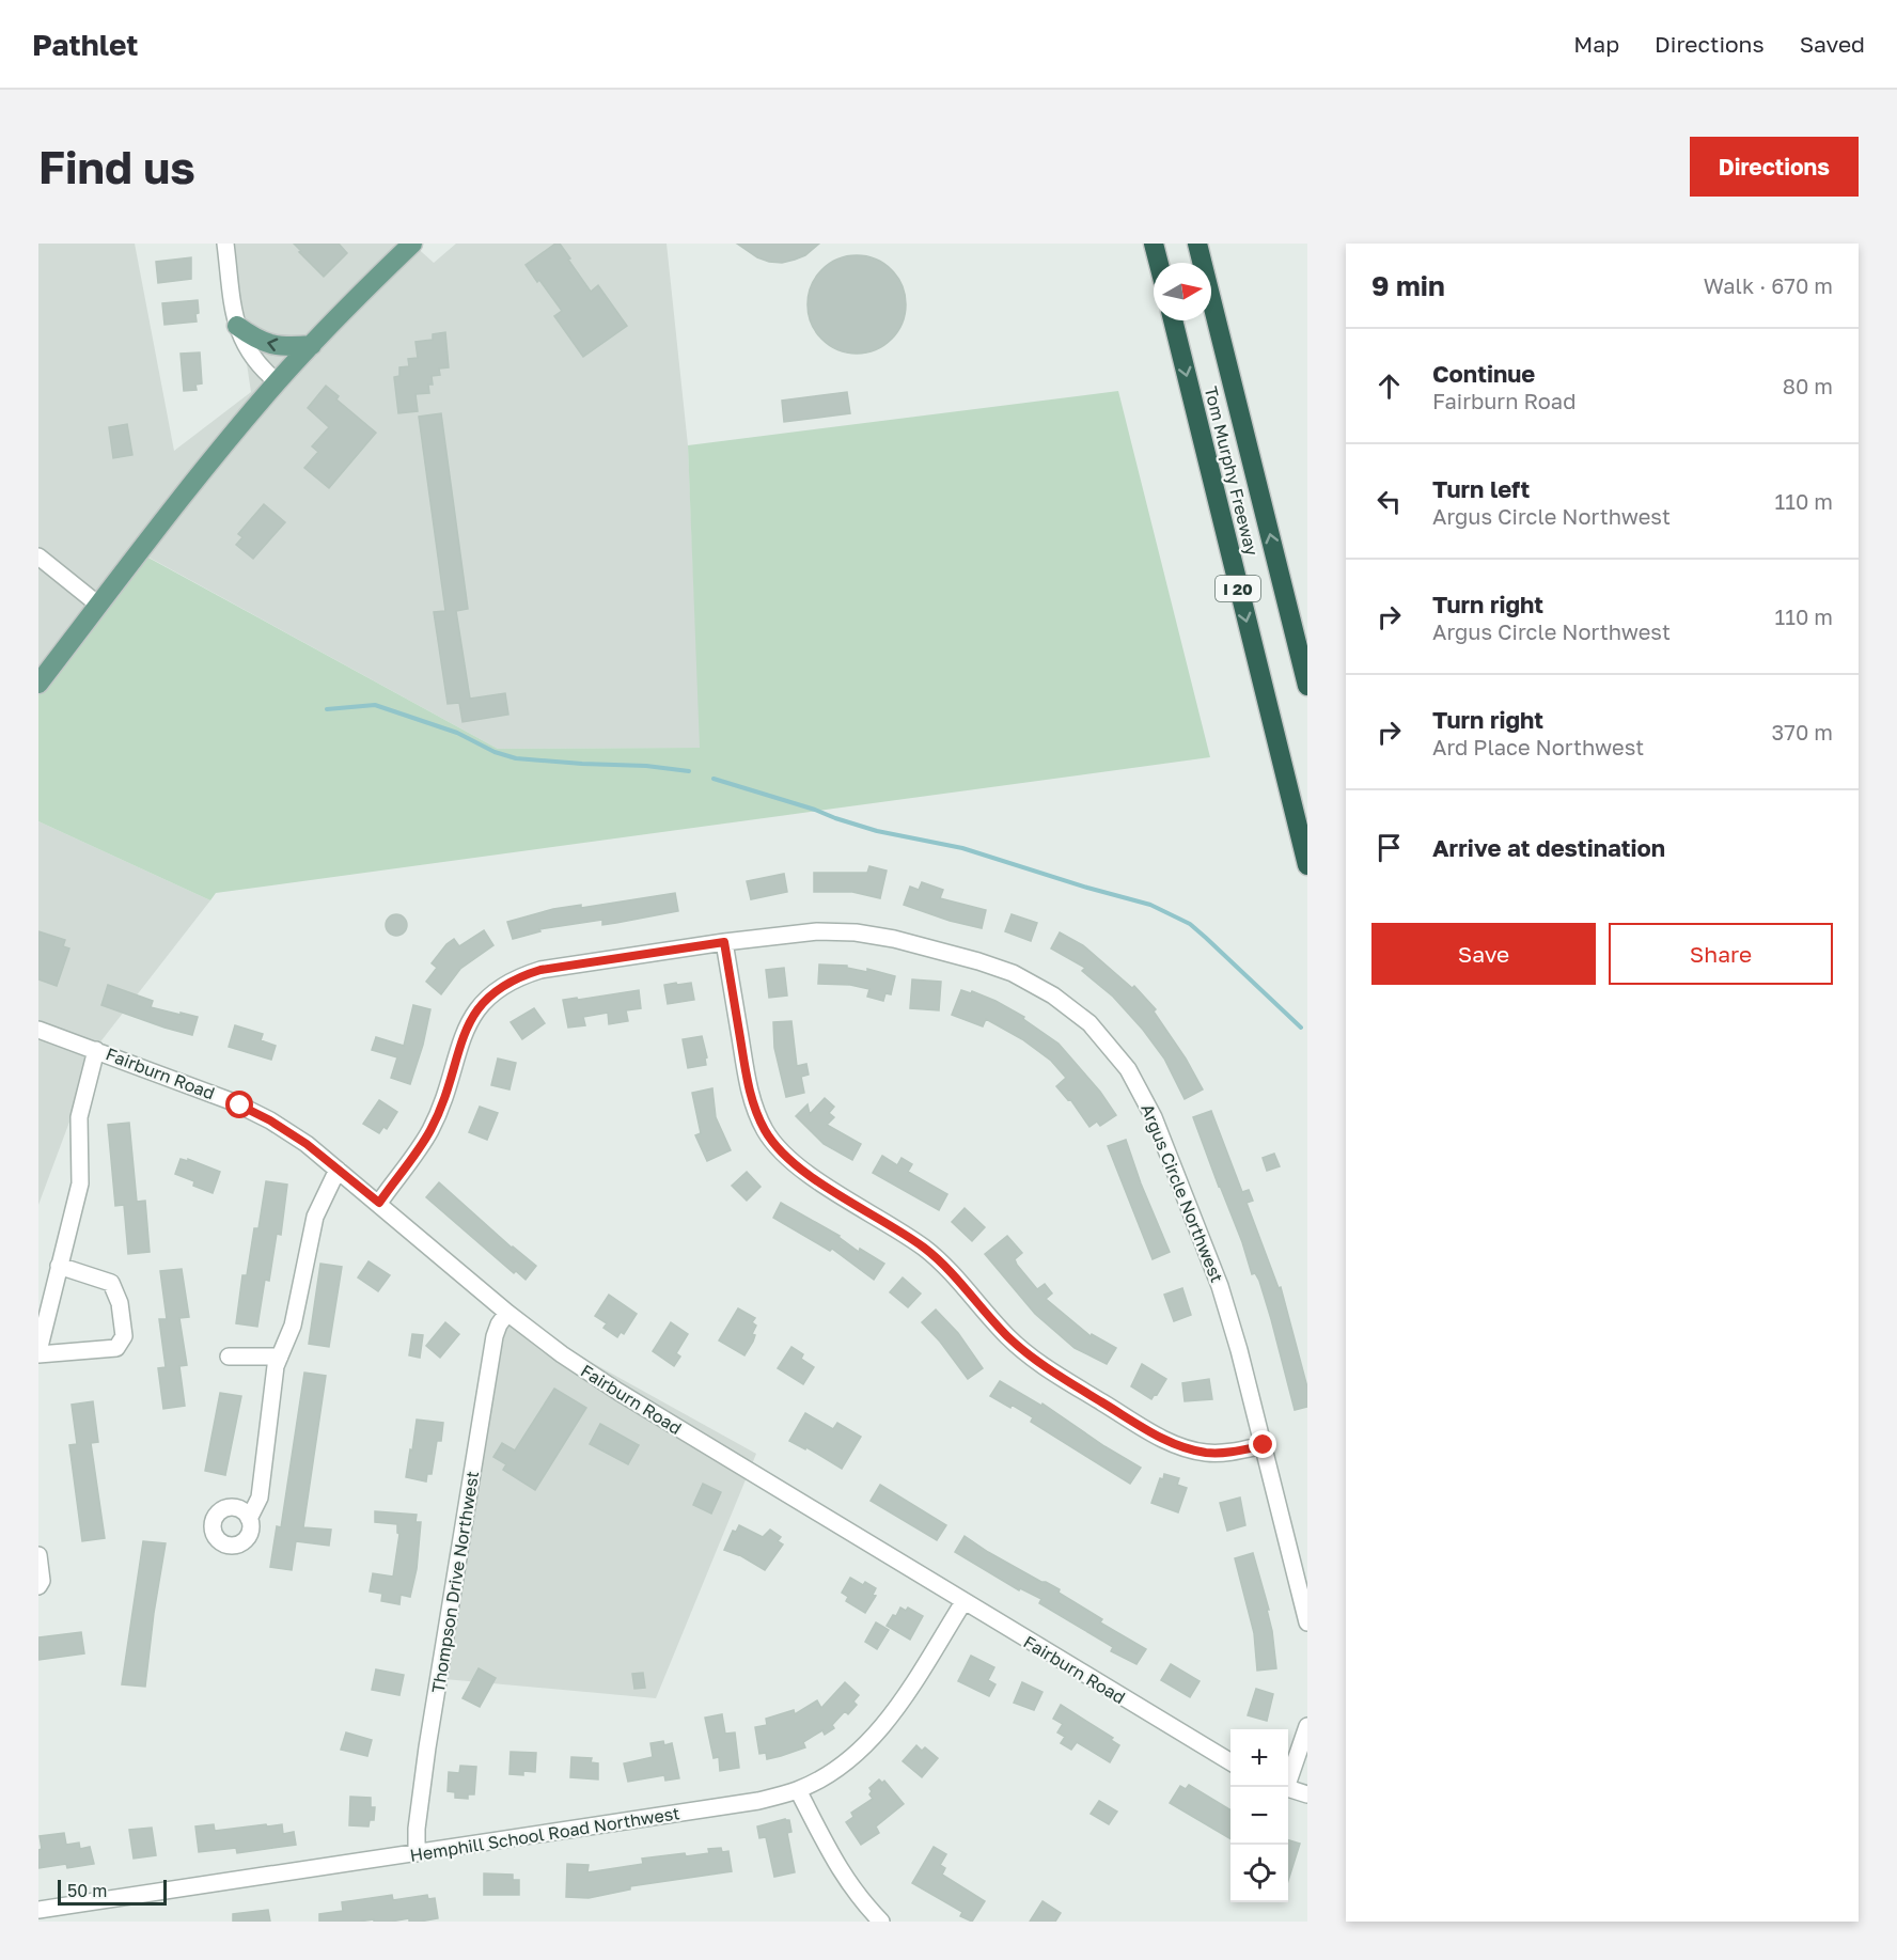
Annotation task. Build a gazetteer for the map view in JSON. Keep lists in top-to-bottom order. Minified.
{"streets":{"highway":["Tom Murphy Freeway","I 20"],"street":["Fairburn Road","Argus Circle Northwest","Thompson Drive Northwest","Hemphill School Road Northwest"]},"crossings":[["Fairburn Road","Argus Circle Northwest"],["Fairburn Road","Thompson Drive Northwest"],["Fairburn Road","Hemphill School Road Northwest"],["Thompson Drive Northwest","Hemphill School Road Northwest"]],"scale_bar":"50 m","north":"right","page":{"header":"Pathlet","nav":["Map","Directions","Saved"],"buttons":["Directions",["Save","Share"]],"title":"Find us","heading":["9 min","Walk · 670 m"],"list":[["Continue","Fairburn Road","80 m"],["Turn left","Argus Circle Northwest","110 m"],["Turn right","Argus Circle Northwest","110 m"],["Turn right","Ard Place Northwest","370 m"],"Arrive at destination"],"map_buttons":["+","−"],"scale":"50 m"}}
